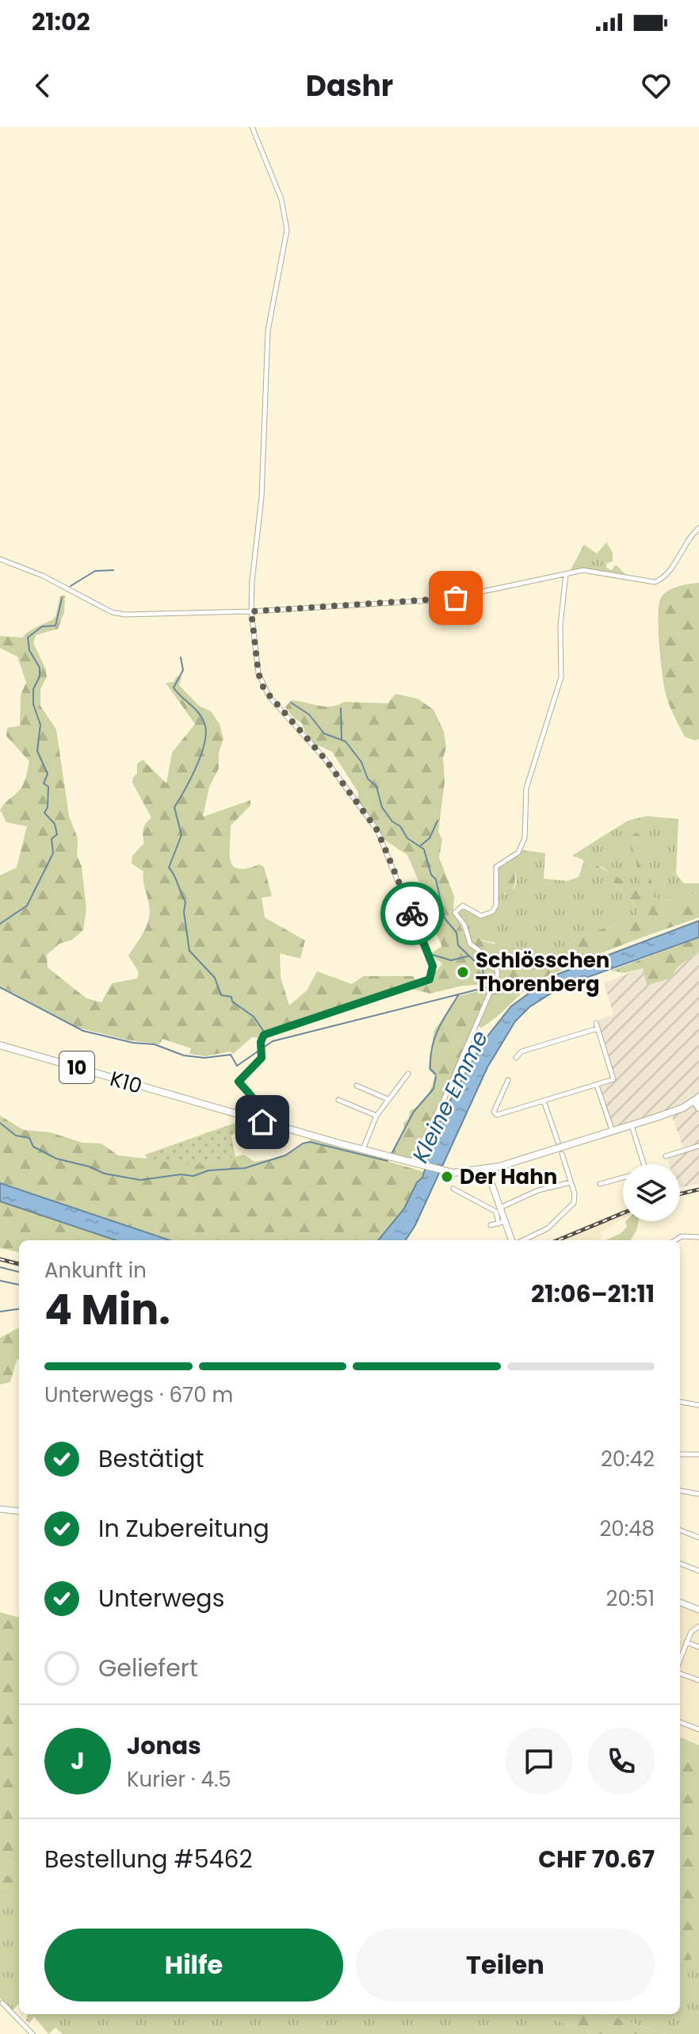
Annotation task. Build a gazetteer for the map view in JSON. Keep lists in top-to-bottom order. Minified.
{"streets":{"main road":["10","K10"]},"crossings":[["10","K10"]],"water":["Kleine Emme"],"places":["Schlösschen Thorenberg","Der Hahn"],"page":{"status":"21:02","header":"Dashr","heading":["4 Min.","Ankunft in","21:06–21:11"],"panel":["Jonas","Kurier · 4.5","Bestellung #5462","CHF 70.67"],"bar":"Unterwegs · 670 m","list":[["Bestätigt","20:42"],["In Zubereitung","20:48"],["Unterwegs","20:51"],"Geliefert"],"round":"J","buttons":["Hilfe","Teilen"]}}
